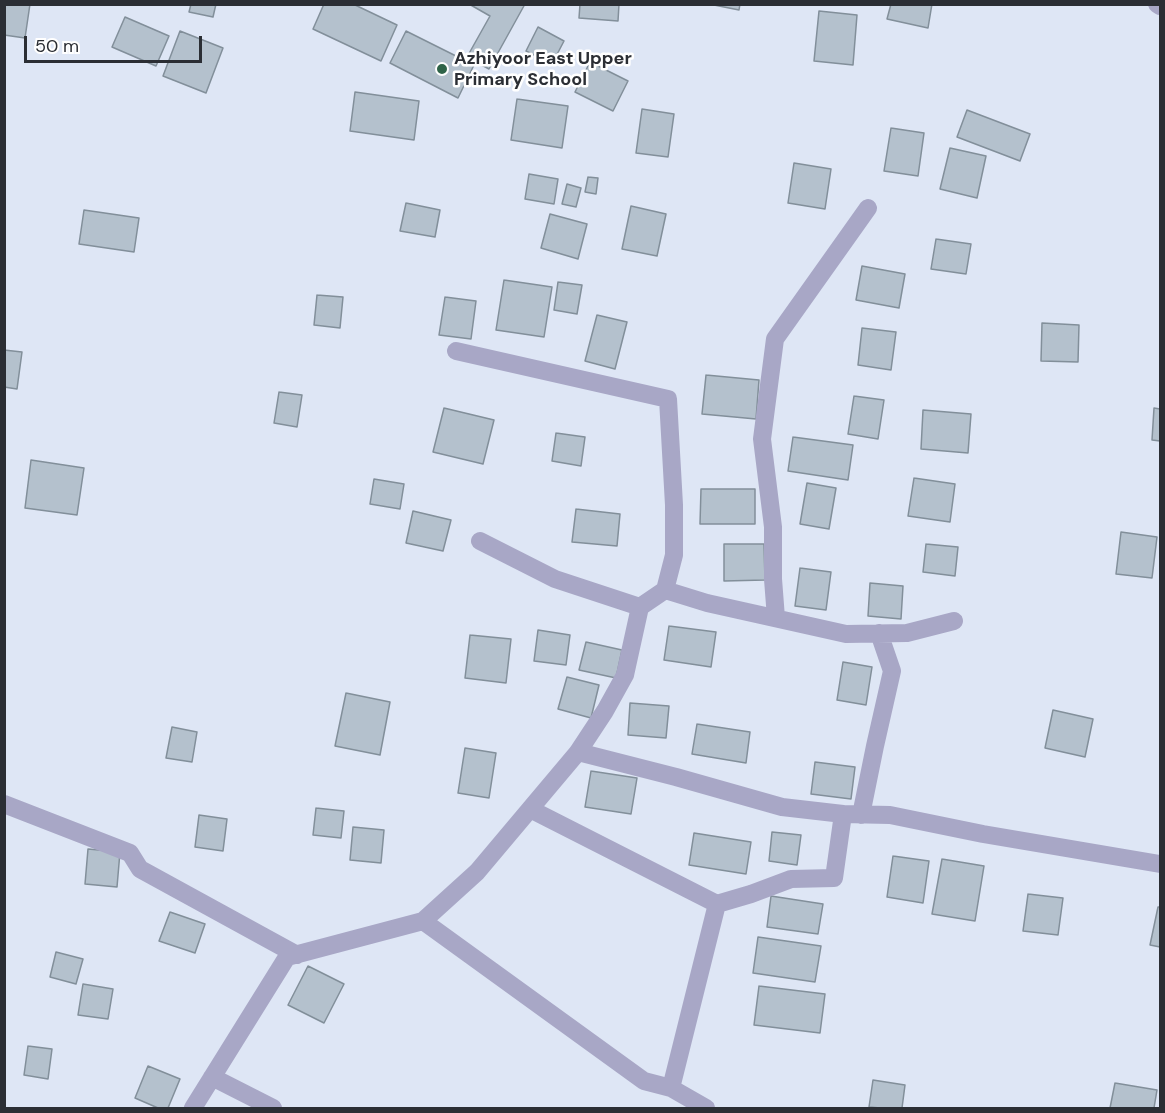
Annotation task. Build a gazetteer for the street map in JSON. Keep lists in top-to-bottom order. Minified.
{"places":["Azhiyoor East Upper Primary School"],"scale_bar":"50 m"}
